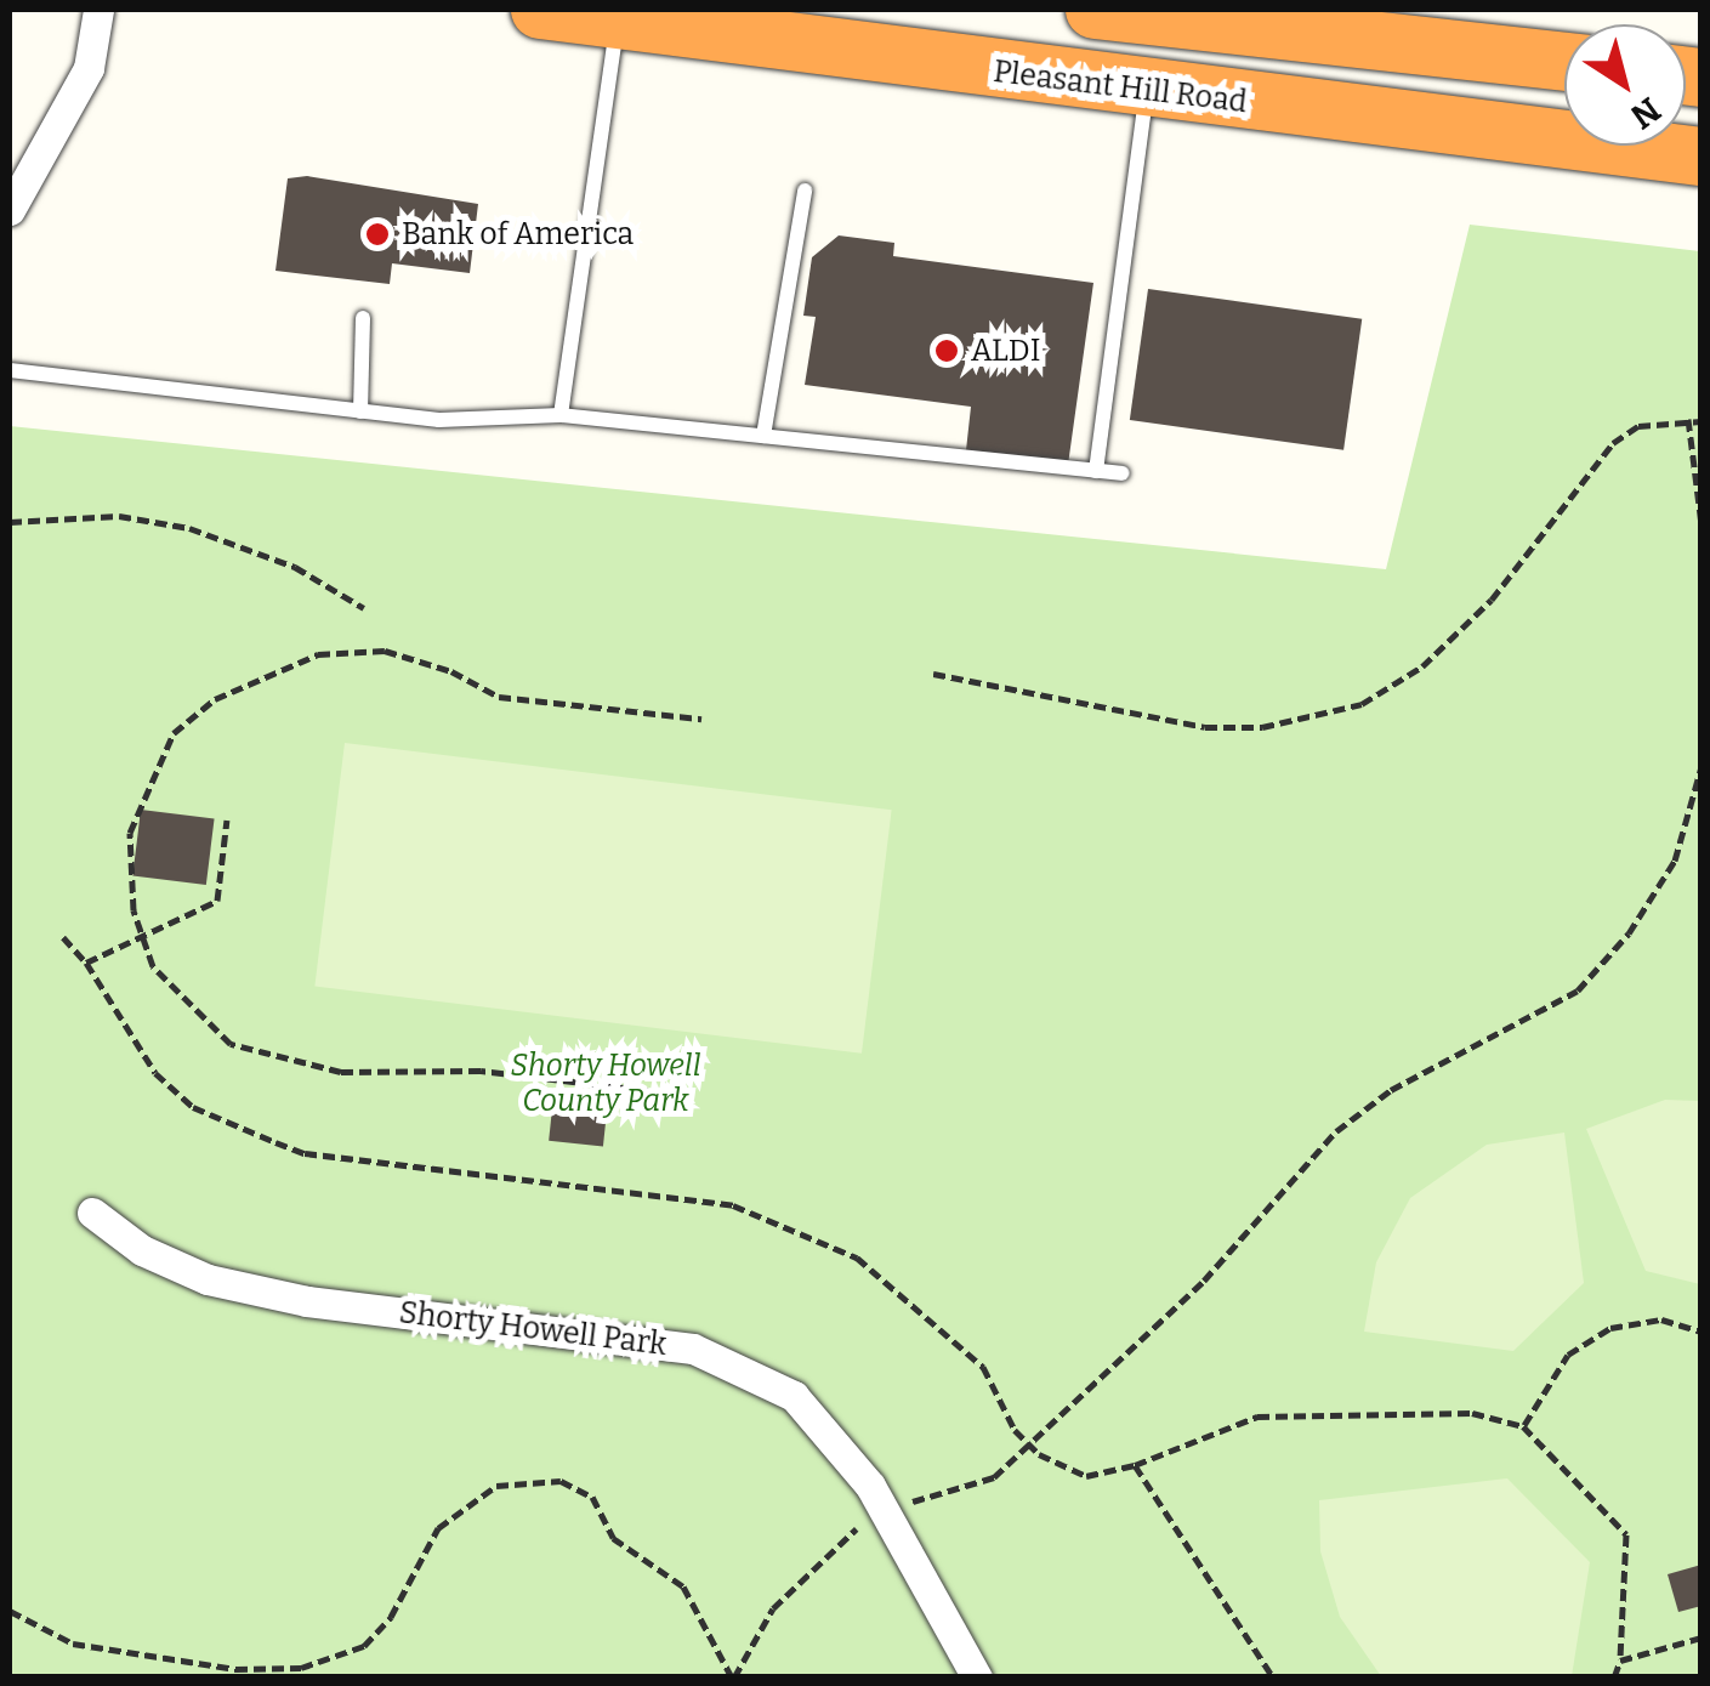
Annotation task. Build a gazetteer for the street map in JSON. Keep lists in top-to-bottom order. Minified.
{"streets":{"highway":["Pleasant Hill Road"],"street":["Shorty Howell Park"]},"parks":["Shorty Howell County Park"],"places":["Bank of America","ALDI"],"north":"bottom right"}
